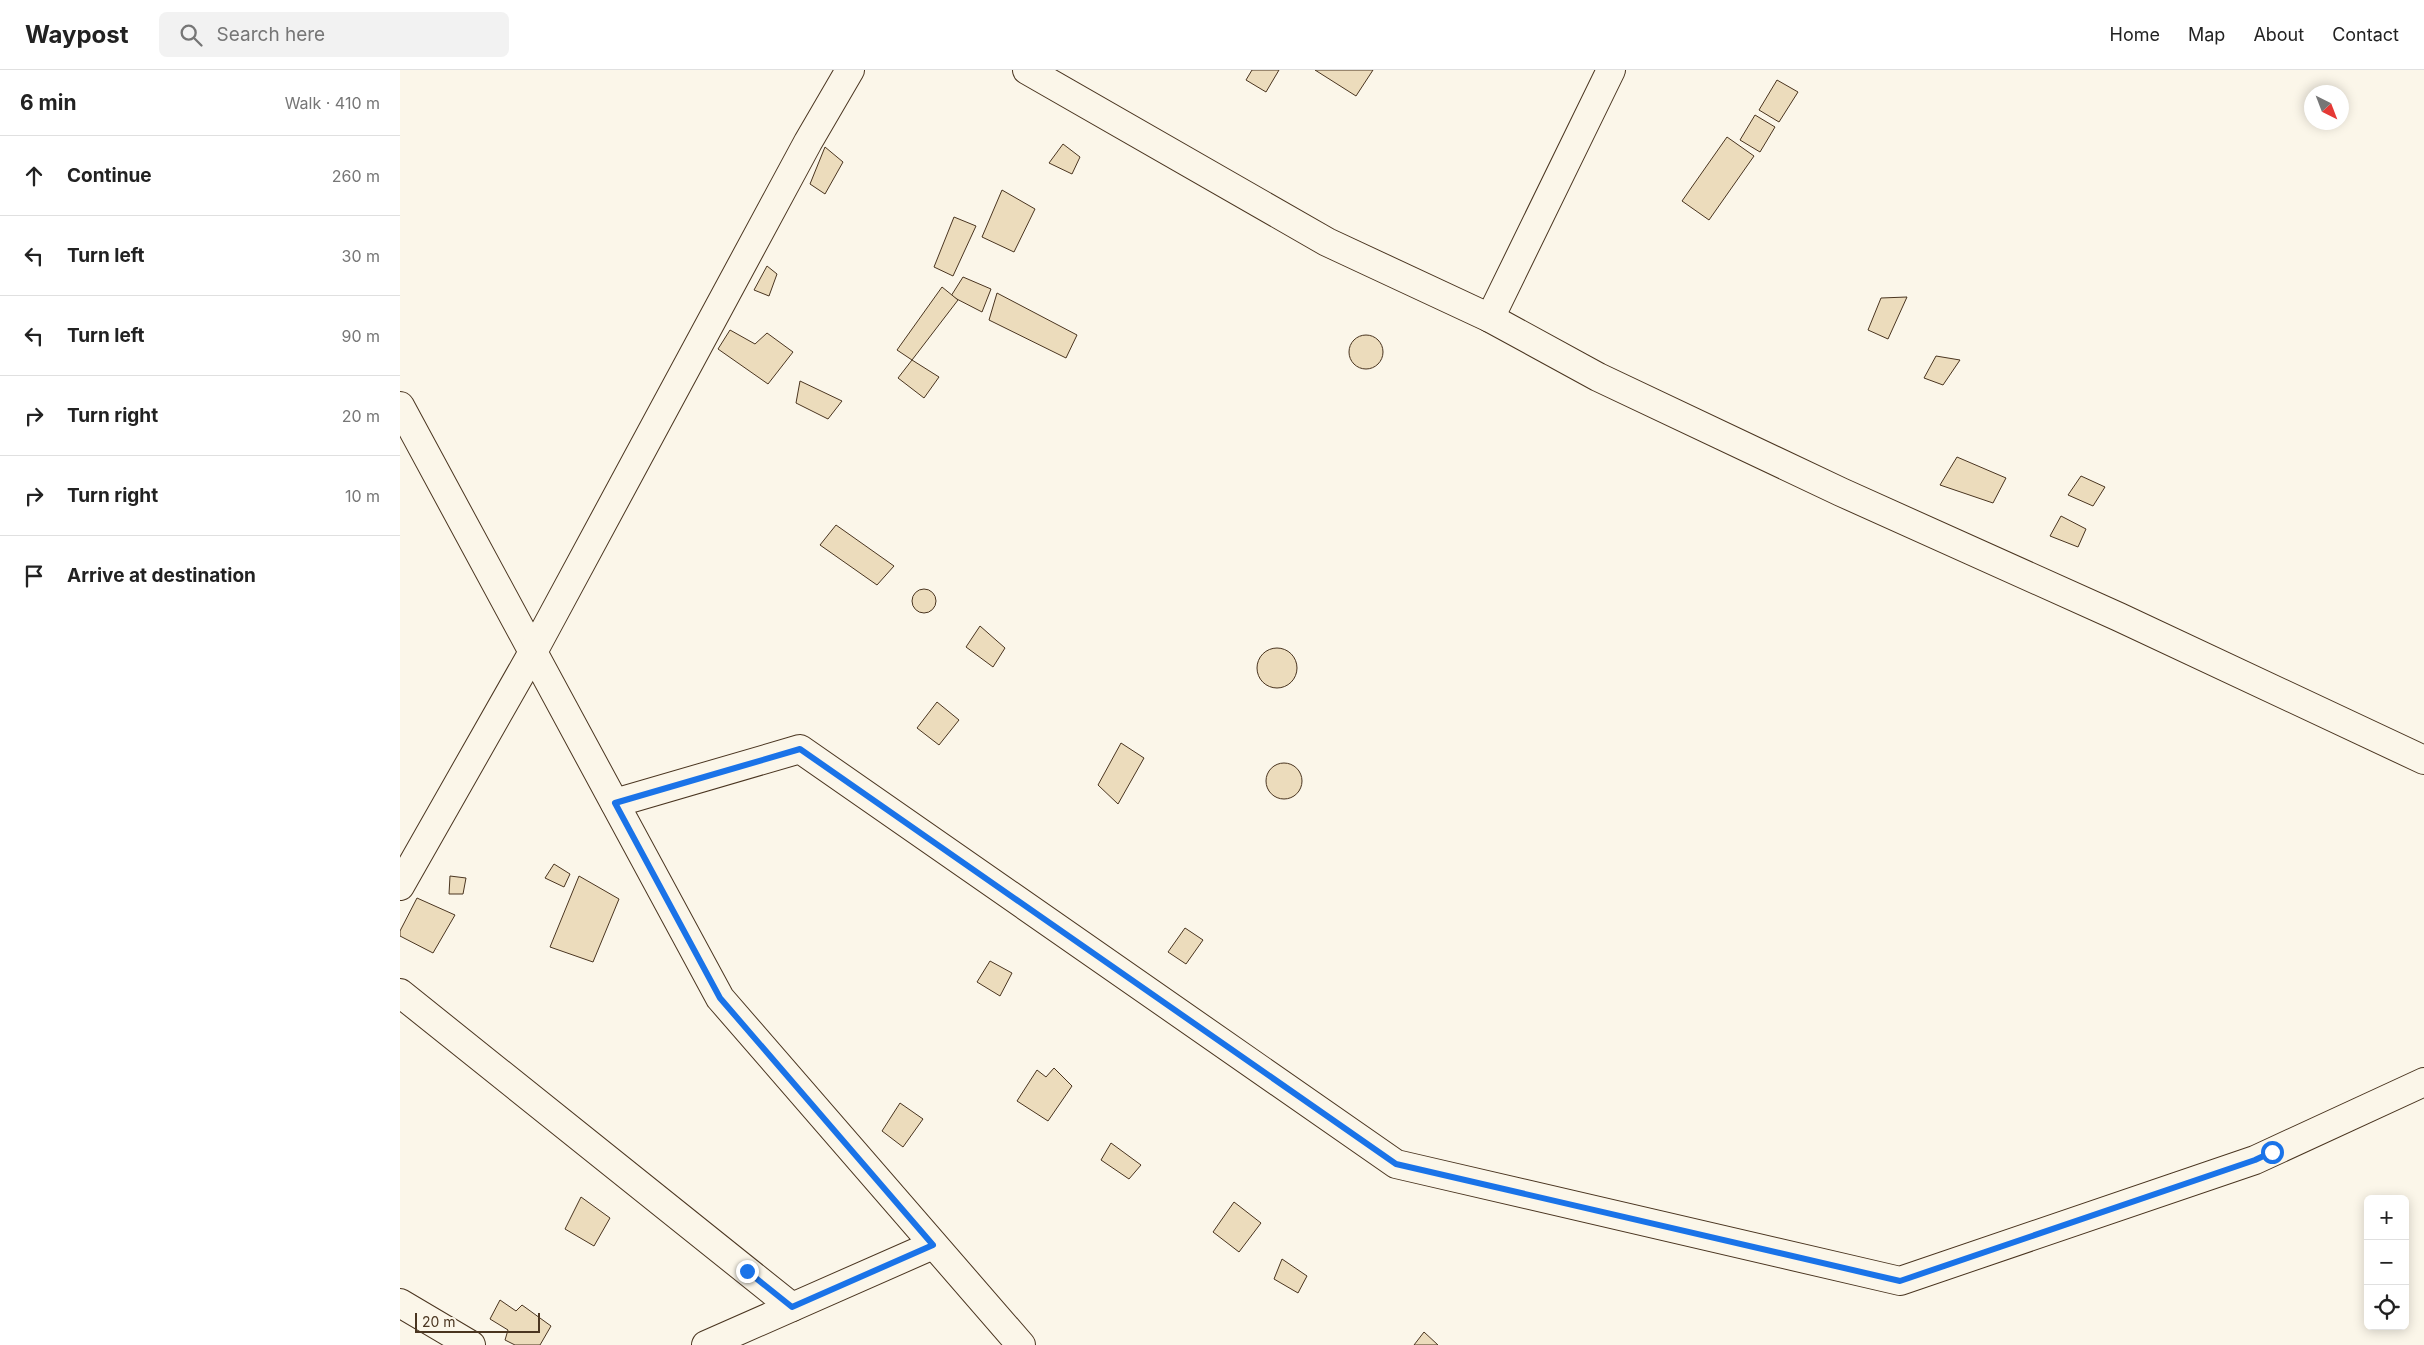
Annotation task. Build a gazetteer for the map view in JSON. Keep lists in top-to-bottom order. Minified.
{"scale_bar":"20 m","north":"bottom right","page":{"header":"Waypost","search":"Search here","nav":["Home","Map","About","Contact"],"heading":["6 min","Walk · 410 m"],"list":[["Continue","260 m"],["Turn left","30 m"],["Turn left","90 m"],["Turn right","20 m"],["Turn right","10 m"],"Arrive at destination"],"map_buttons":["+","−"],"scale":"20 m"}}
